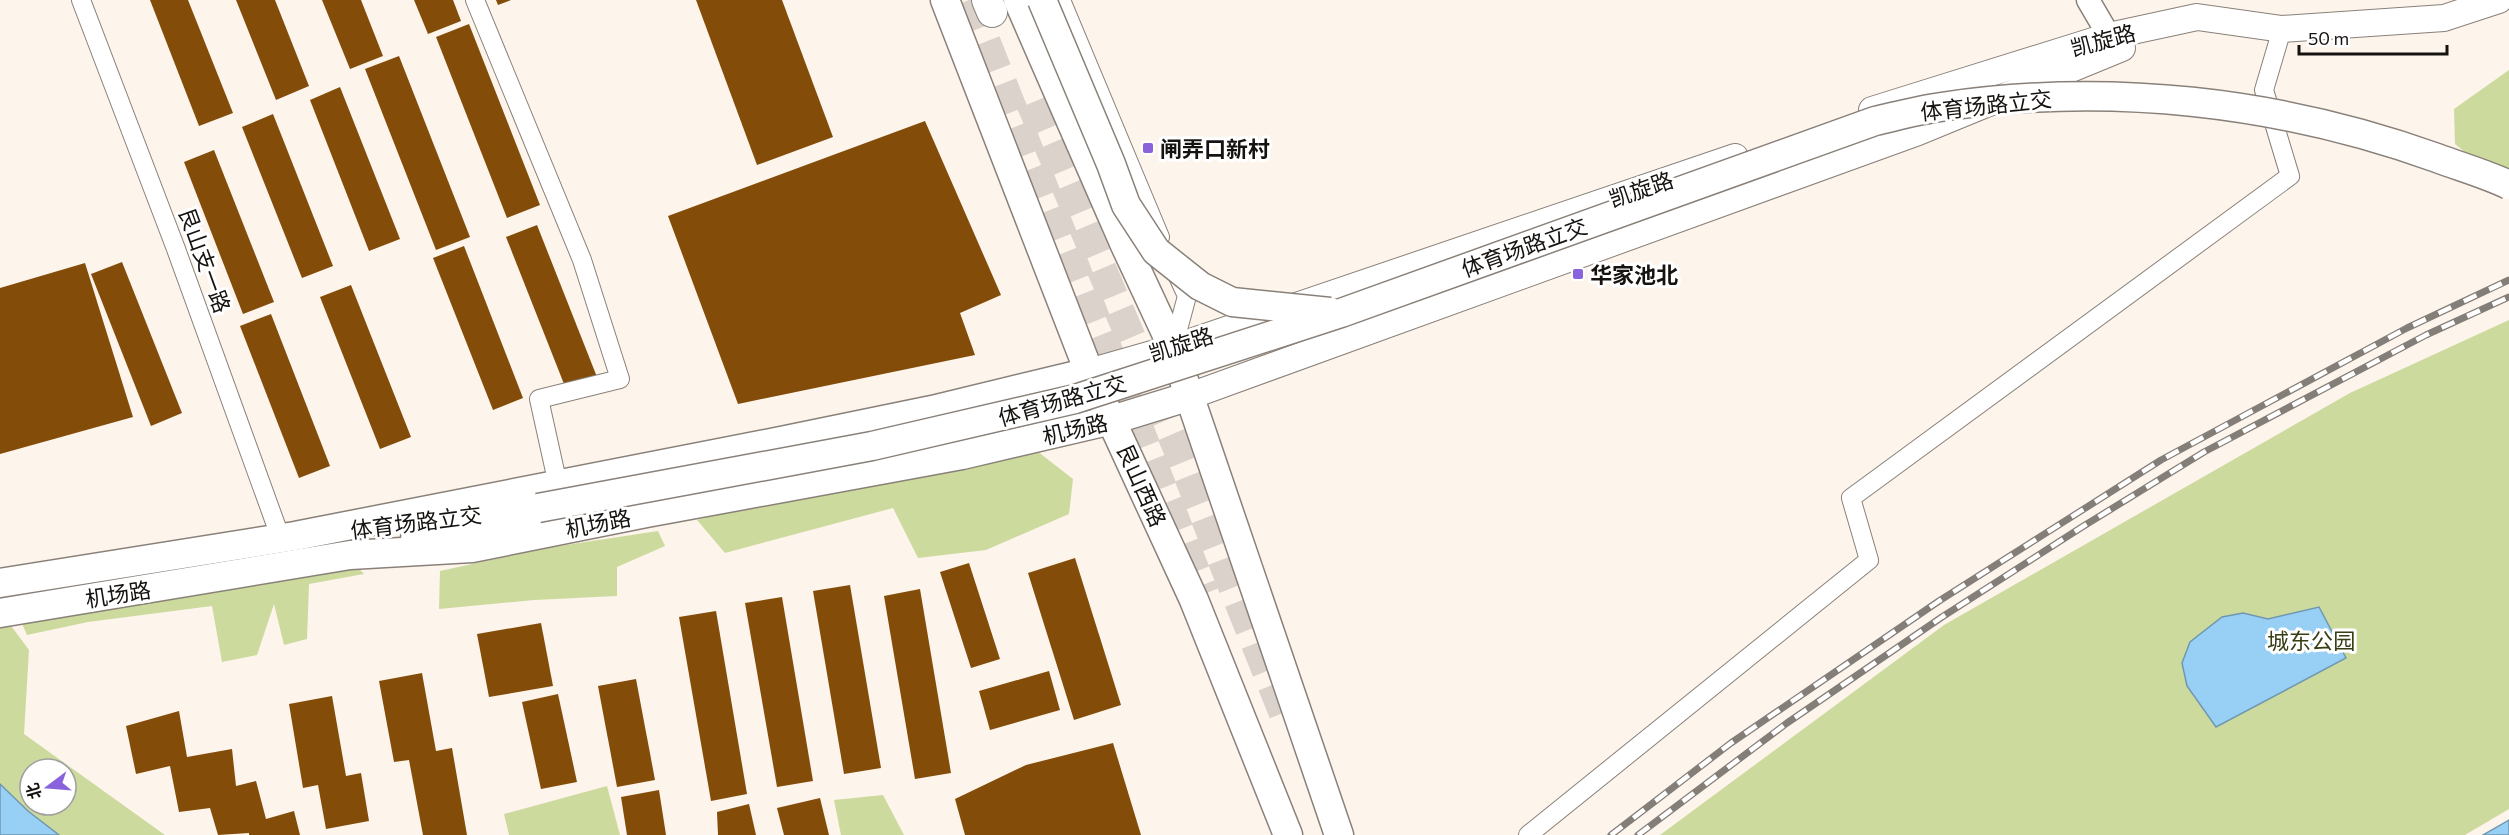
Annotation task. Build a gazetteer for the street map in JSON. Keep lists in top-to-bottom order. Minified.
{"streets":{"main road":["凯旋路","体育场路立交","机场路","艮山西路"],"street":["艮山支一路"]},"crossings":[["凯旋路","机场路"],["凯旋路","艮山西路"],["体育场路立交","艮山支一路"],["体育场路立交","机场路"],["艮山支一路","机场路"],["机场路","艮山西路"]],"parks":["城东公园"],"places":{"transit":["闸弄口新村","华家池北"]},"scale_bar":"50 m","north":"left"}
